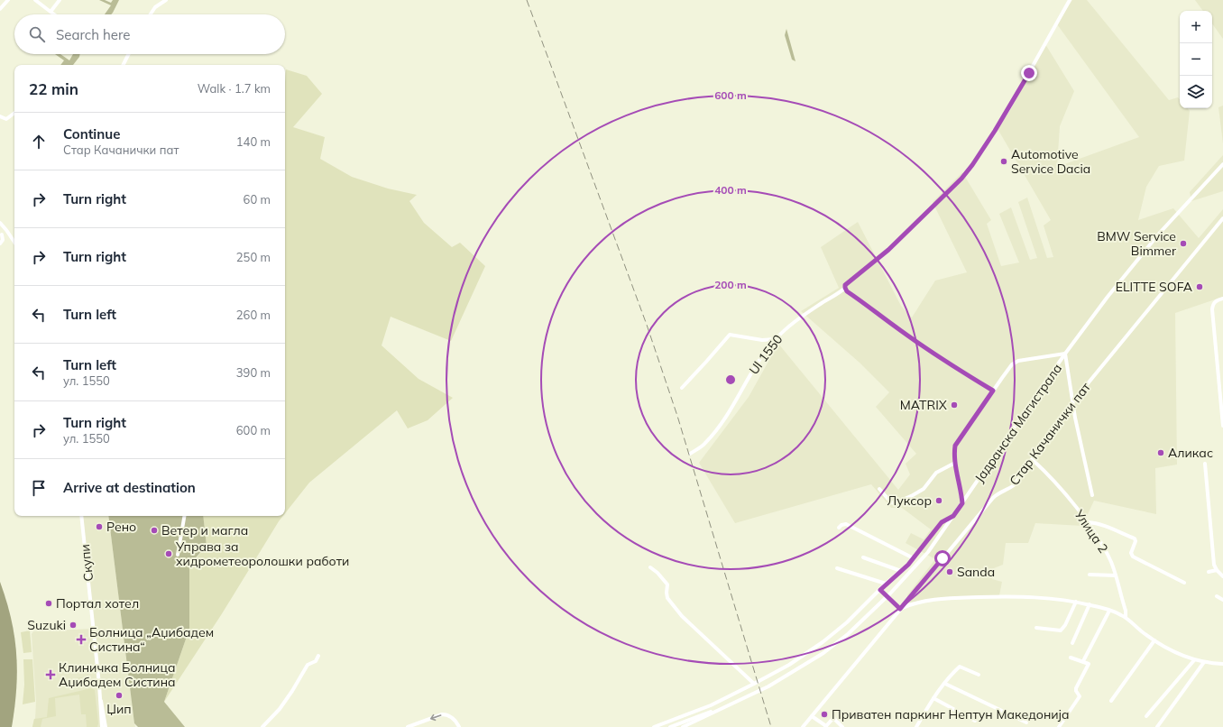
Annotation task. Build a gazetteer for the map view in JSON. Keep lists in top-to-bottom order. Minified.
{"streets":{"street":["Ul 1550","Јадранска Магистрала","Стар Качанички пат","Улица 2","Скупи"]},"crossings":[["Стар Качанички пат","Улица 2"]],"places":{"other":["Automotive Service Dacia","BMW Service Bimmer","ELITTE SOFA","MATRIX","Аликас","Луксор","Рено","Ветер и магла","Управа за хидрометеоролошки работи","Sanda","Портал хотел","Suzuki","Џип","Приватен паркинг Нептун Македонија"],"health":["Болница „Аџибадем Систина“","Клиничка Болница Аџибадем Систина"]},"page":{"map_buttons":["+","−"],"search":"Search here","heading":["22 min","Walk · 1.7 km"],"list":[["Continue","Стар Качанички пат","140 m"],["Turn right","60 m"],["Turn right","250 m"],["Turn left","260 m"],["Turn left","ул. 1550","390 m"],["Turn right","ул. 1550","600 m"],"Arrive at destination"]},"rings":["600 m","400 m","200 m"]}
